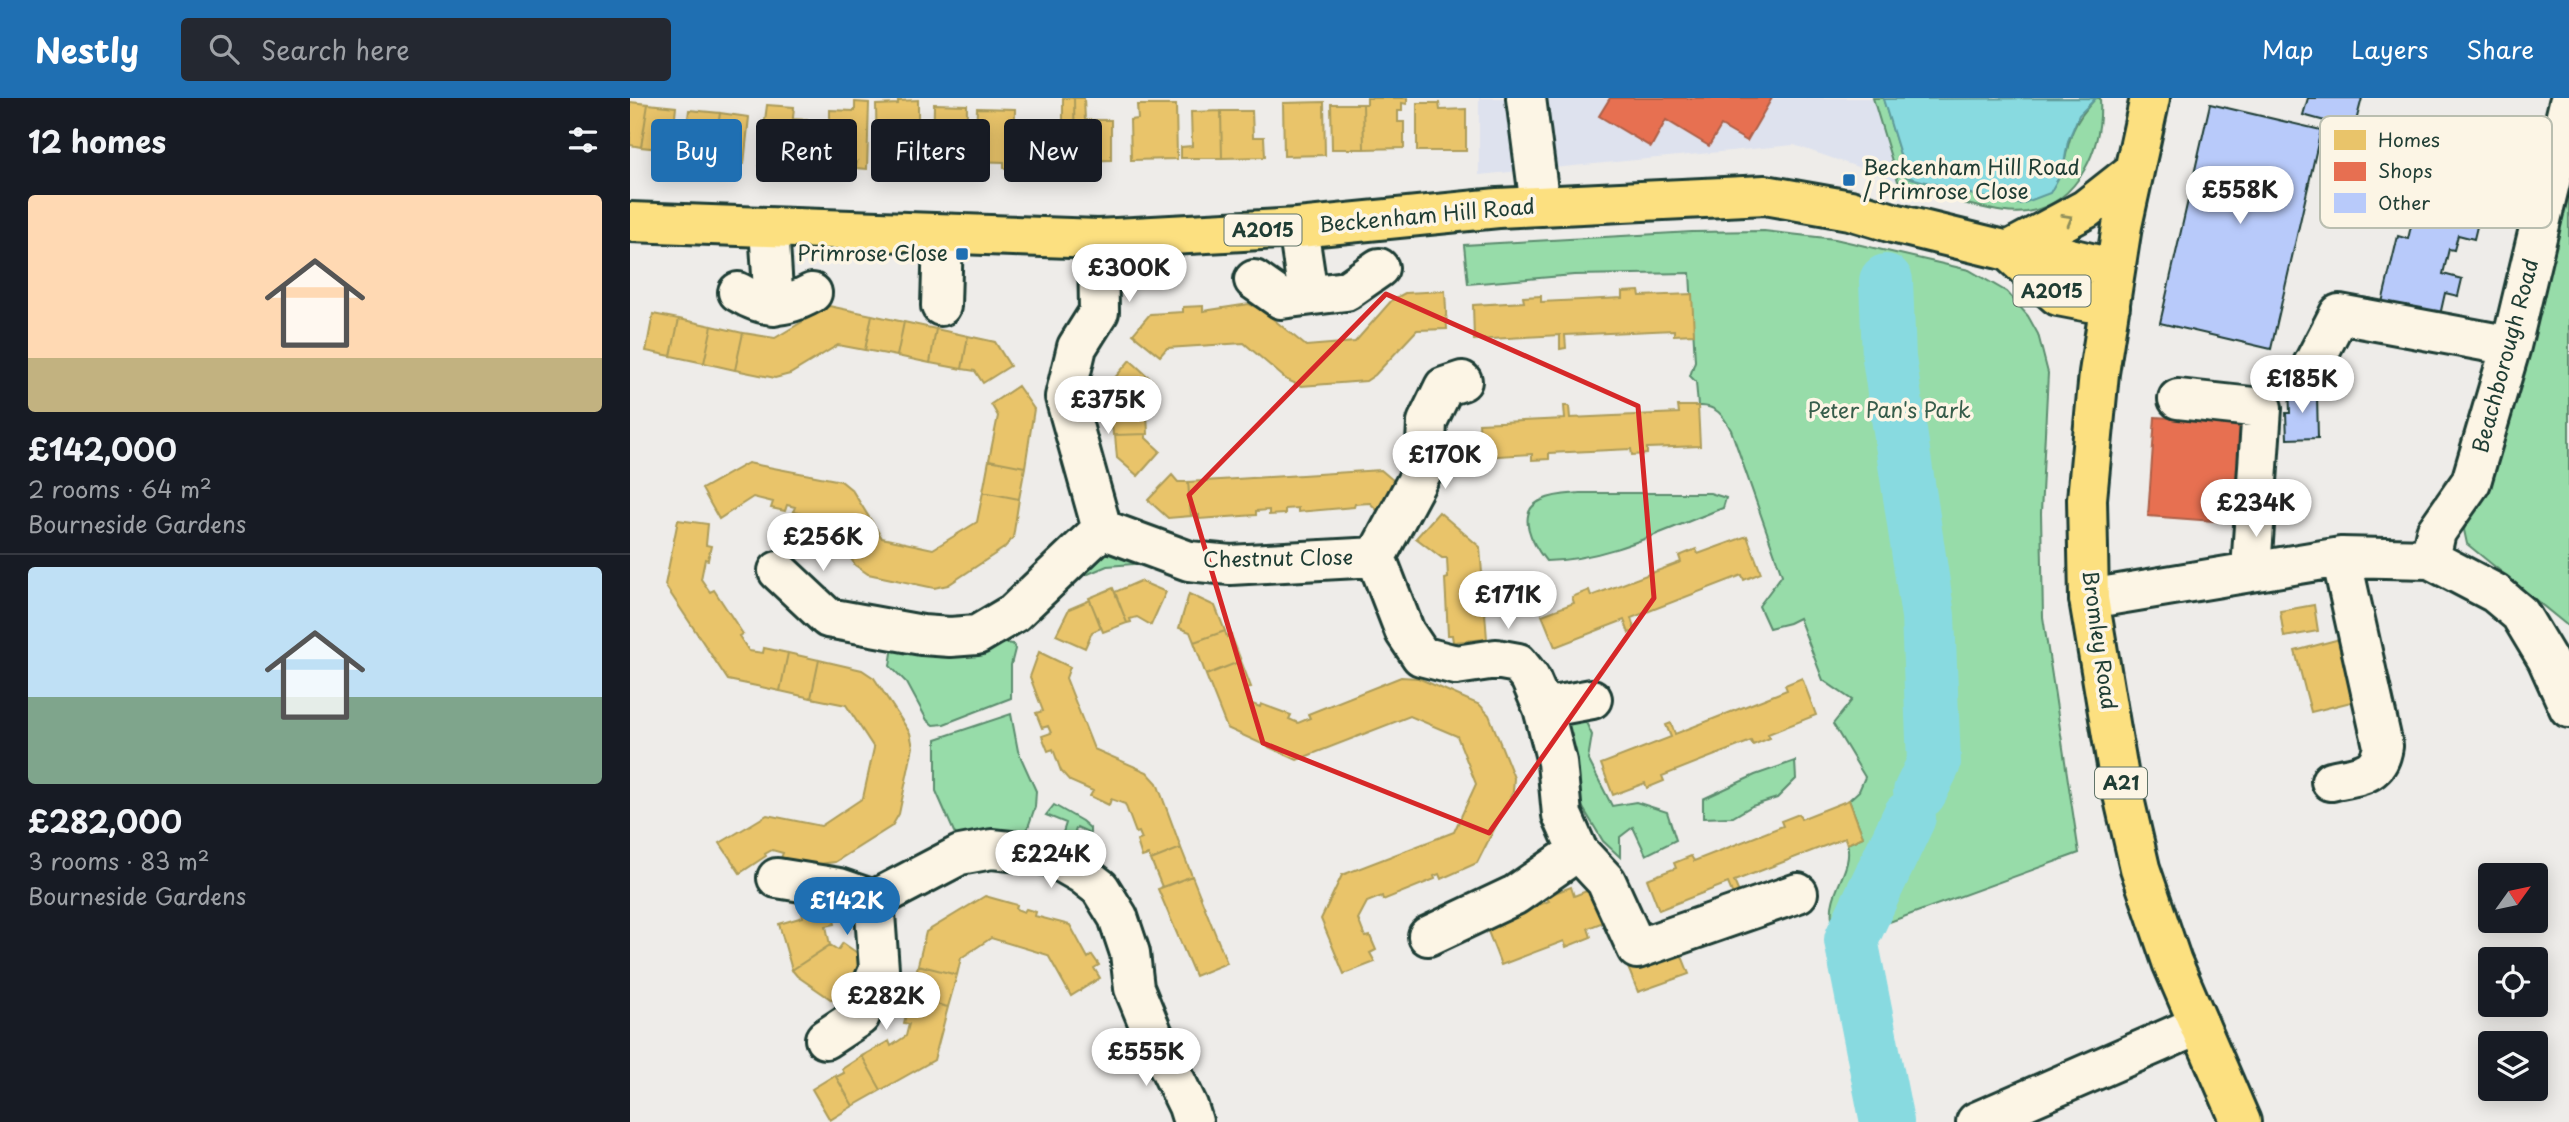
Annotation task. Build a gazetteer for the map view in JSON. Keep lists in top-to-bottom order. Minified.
{"streets":{"main road":["Beckenham Hill Road","A2015","Bromley Road","A21"],"street":["Beachborough Road","Chestnut Close"]},"crossings":[["Beckenham Hill Road","Bromley Road"]],"parks":["Peter Pan's Park"],"places":{"transit":["Beckenham Hill Road / Primrose Close","Primrose Close"]},"legend":["Homes","Shops","Other"],"north":"top right","page":{"header":"Nestly","search":"Search here","nav":["Map","Layers","Share"],"heading":"12 homes","chip":["Buy","Rent","Filters","New"],"price":["£558K","£300K","£185K","£375K","£170K","£234K","£256K","£171K","£224K","£142K","£282K","£555K"],"list":[{"name":"£142,000","note":"2 rooms · 64 m² · Bourneside Gardens"},{"name":"£282,000","note":"3 rooms · 83 m² · Bourneside Gardens"}]}}
